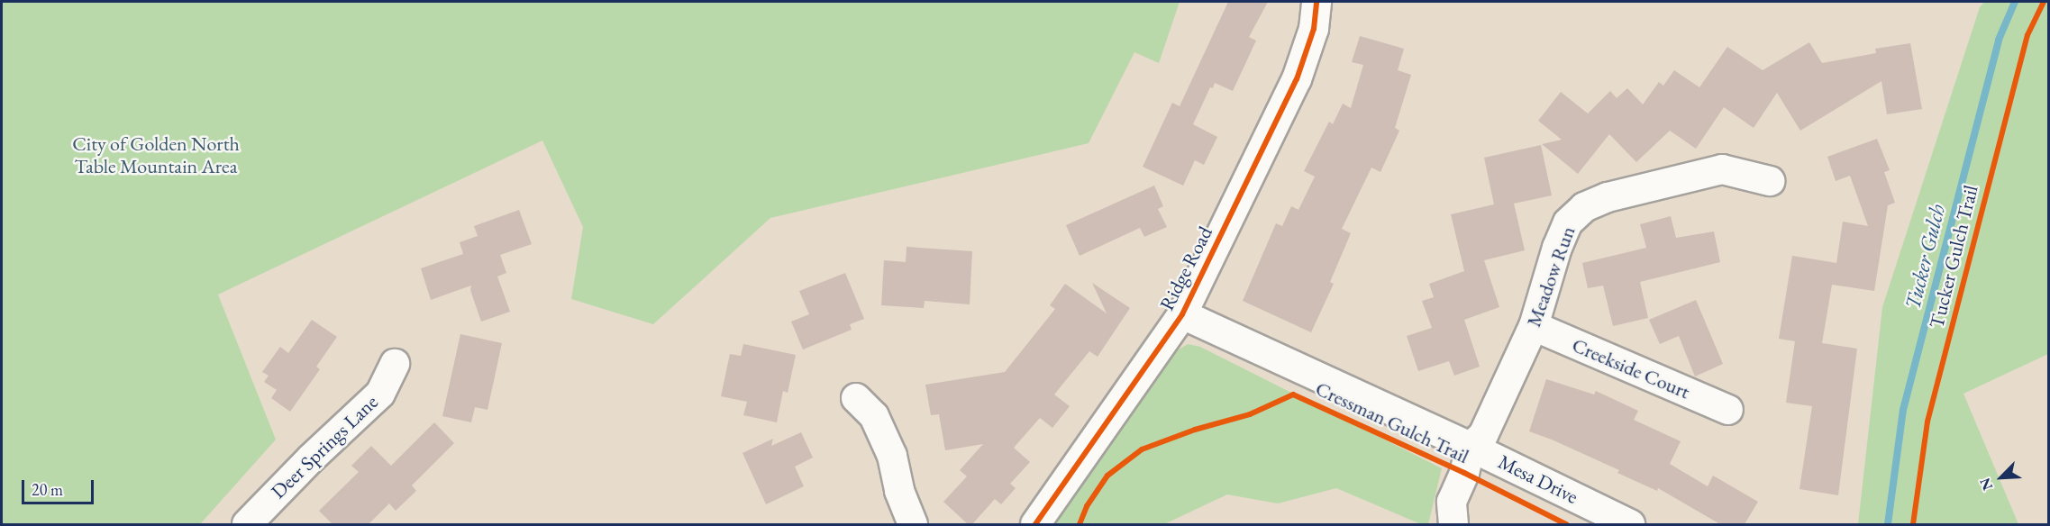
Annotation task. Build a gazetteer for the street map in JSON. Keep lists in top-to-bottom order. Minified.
{"streets":{"street":["Ridge Road","Meadow Run","Creekside Court","Deer Springs Lane","Mesa Drive"],"cycle path":["Tucker Gulch Trail","Cressman Gulch Trail"]},"crossings":[["Ridge Road","Mesa Drive"],["Meadow Run","Creekside Court"],["Meadow Run","Mesa Drive"]],"water":["Tucker Gulch"],"parks":["City of Golden North Table Mountain Area"],"scale_bar":"20 m","north":"bottom left"}
